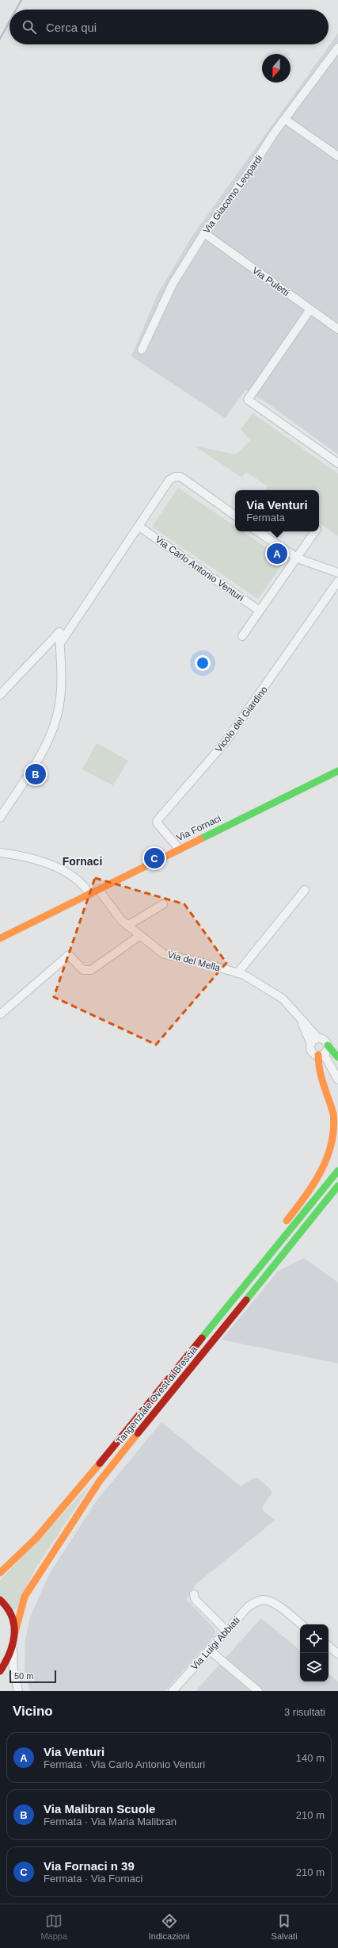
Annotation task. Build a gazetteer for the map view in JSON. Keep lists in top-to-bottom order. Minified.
{"streets":{"main road":["Via Fornaci","Tangenziale Ovest di Brescia"],"street":["Via Giacomo Leopardi","Via Puletti","Via Carlo Antonio Venturi","Vicolo del Giardino","Via del Mella","Via Luigi Abbiati"]},"crossings":[["Via Giacomo Leopardi","Via Puletti"],["Vicolo del Giardino","Via Fornaci"],["Via Fornaci","Via del Mella"]],"districts":["Fornaci"],"scale_bar":"50 m","north":"bottom","page":{"search":"Cerca qui","popup":["Via Venturi","Fermata"],"pins":["A","B","C"],"scale":"50 m","heading":["Vicino","3 risultati"],"list":[{"mark":"A","name":"Via Venturi","note":"Fermata · Via Carlo Antonio Venturi","value":"140 m"},{"mark":"B","name":"Via Malibran Scuole","note":"Fermata · Via Maria Malibran","value":"210 m"},{"mark":"C","name":"Via Fornaci n 39","note":"Fermata · Via Fornaci","value":"210 m"}],"nav":["Mappa","Indicazioni","Salvati"]}}
